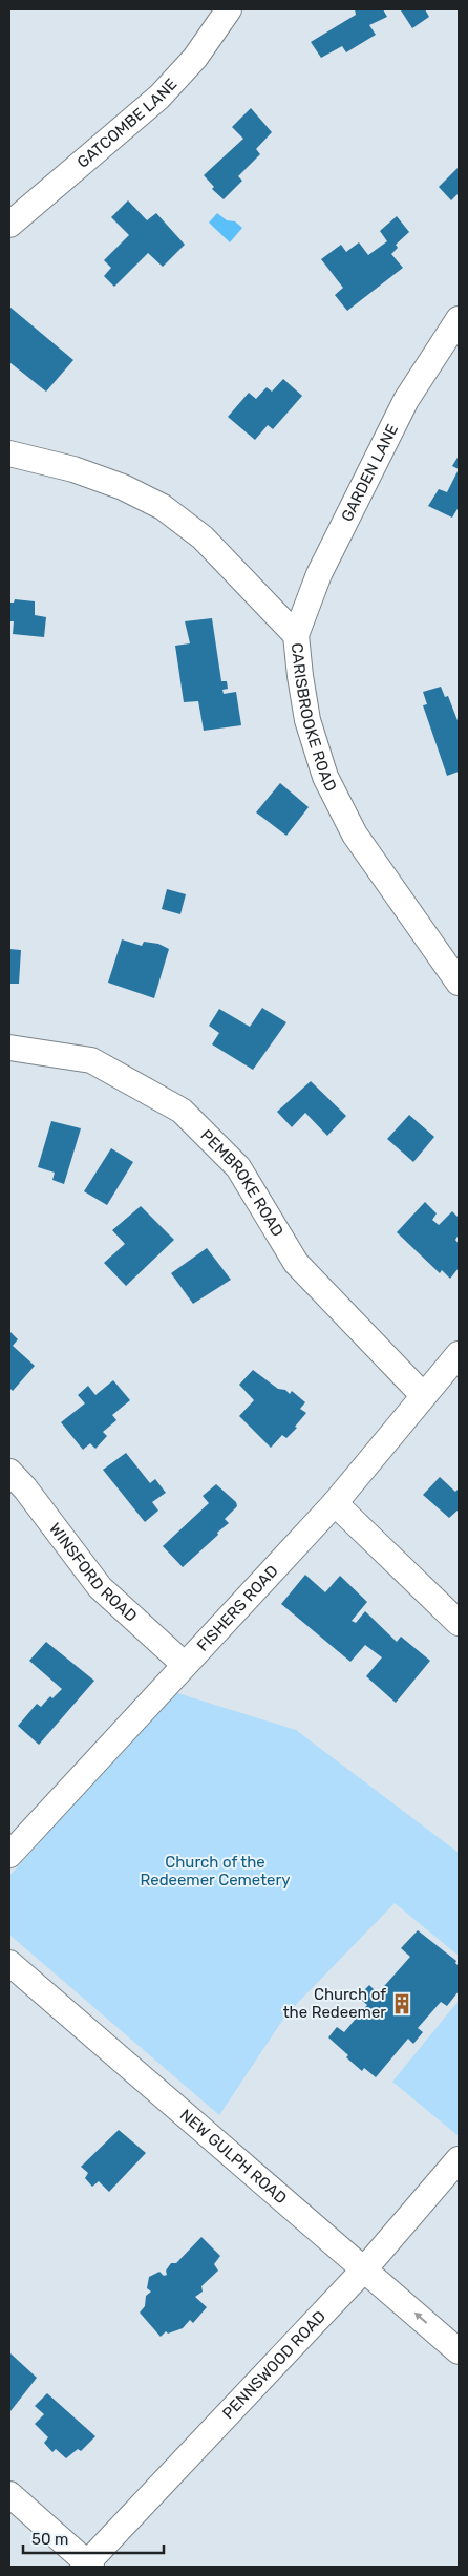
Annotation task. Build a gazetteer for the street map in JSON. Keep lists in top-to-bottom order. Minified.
{"streets":{"street":["GATCOMBE LANE","GARDEN LANE","CARISBROOKE ROAD","PEMBROKE ROAD","WINSFORD ROAD","FISHERS ROAD","NEW GULPH ROAD","PENNSWOOD ROAD"]},"crossings":[["GARDEN LANE","CARISBROOKE ROAD"],["PEMBROKE ROAD","FISHERS ROAD"],["WINSFORD ROAD","FISHERS ROAD"],["NEW GULPH ROAD","PENNSWOOD ROAD"]],"parks":["Church of the Redeemer Cemetery"],"places":{"building":["Church of the Redeemer"]},"scale_bar":"50 m"}
